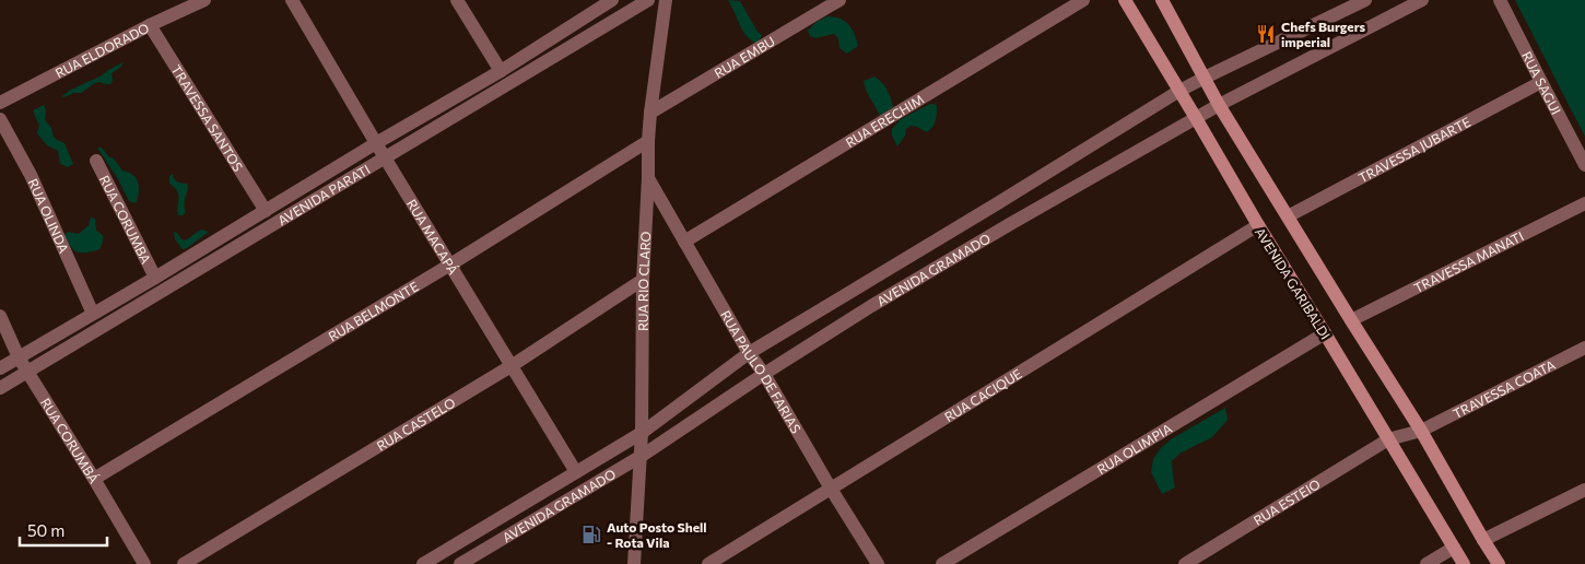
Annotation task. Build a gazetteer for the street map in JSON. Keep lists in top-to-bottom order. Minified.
{"streets":{"main road":["AVENIDA GARIBALDI"],"street":["RUA ELDORADO","RUA EMBU","RUA SAGUI","TRAVESSA SANTOS","RUA ERECHIM","TRAVESSA JUBARTE","AVENIDA PARATI","RUA OLINDA","RUA CORUMBA","RUA MACAPÁ","TRAVESSA MANATI","AVENIDA GRAMADO","RUA RIO CLARO","RUA BELMONTE","RUA PAULO DE FARIAS","TRAVESSA COATA","RUA CACIQUE","RUA CASTELO","RUA CORUMBÁ","RUA OLIMPIA","RUA ESTEIO"]},"crossings":[["RUA ELDORADO","TRAVESSA SANTOS"],["RUA EMBU","RUA RIO CLARO"],["RUA SAGUI","TRAVESSA JUBARTE"],["TRAVESSA SANTOS","AVENIDA PARATI"],["RUA ERECHIM","RUA PAULO DE FARIAS"],["AVENIDA PARATI","RUA OLINDA"],["AVENIDA PARATI","RUA CORUMBA"],["AVENIDA PARATI","RUA MACAPÁ"],["AVENIDA PARATI","RUA CORUMBÁ"],["RUA MACAPÁ","AVENIDA GRAMADO"],["RUA MACAPÁ","RUA BELMONTE"],["RUA MACAPÁ","RUA CASTELO"],["AVENIDA GRAMADO","RUA RIO CLARO"],["AVENIDA GRAMADO","AVENIDA GARIBALDI"],["AVENIDA GRAMADO","RUA PAULO DE FARIAS"],["RUA RIO CLARO","RUA BELMONTE"],["RUA RIO CLARO","RUA PAULO DE FARIAS"],["RUA RIO CLARO","RUA CASTELO"],["AVENIDA GARIBALDI","TRAVESSA COATA"],["AVENIDA GARIBALDI","RUA CACIQUE"],["AVENIDA GARIBALDI","RUA OLIMPIA"],["AVENIDA GARIBALDI","RUA ESTEIO"],["RUA BELMONTE","RUA CORUMBÁ"],["RUA PAULO DE FARIAS","RUA CACIQUE"],["TRAVESSA COATA","RUA ESTEIO"]],"places":{"restaurant":["Chefs Burgers imperial"],"fuel station":["Auto Posto Shell - Rota Vila"]},"scale_bar":"50 m"}
